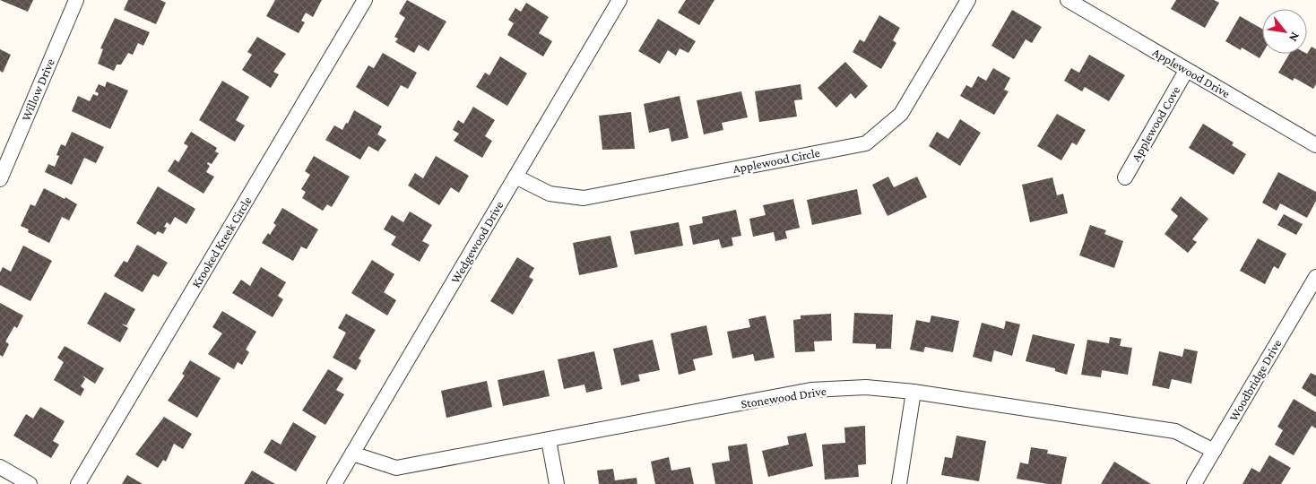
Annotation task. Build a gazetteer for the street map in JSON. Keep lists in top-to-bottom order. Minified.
{"streets":{"street":["Applewood Drive","Willow Drive","Applewood Cove","Applewood Circle","Krooked Kreek Circle","Wedgewood Drive","Woodbridge Drive","Stonewood Drive"]},"crossings":[["Applewood Drive","Applewood Cove"],["Applewood Circle","Wedgewood Drive"],["Wedgewood Drive","Stonewood Drive"],["Woodbridge Drive","Stonewood Drive"]],"north":"bottom right"}
